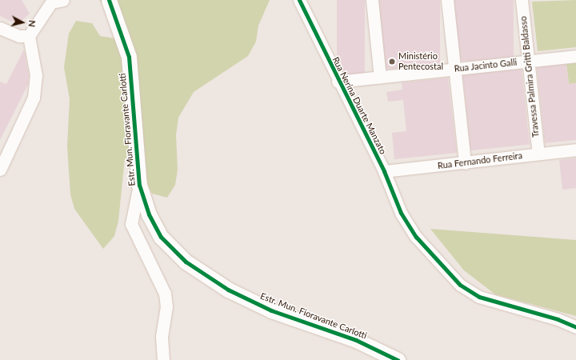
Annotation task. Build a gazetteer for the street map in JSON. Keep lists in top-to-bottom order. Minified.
{"streets":{"street":["Rua Jacinto Galli","Travessa Palmira Gritti Baldasso","Rua Nerina Duarte Manzato","Estr. Mun. Fioravante Carlotti","Rua Fernando Ferreira"]},"crossings":[["Rua Jacinto Galli","Travessa Palmira Gritti Baldasso"],["Rua Jacinto Galli","Rua Nerina Duarte Manzato"],["Travessa Palmira Gritti Baldasso","Rua Fernando Ferreira"],["Rua Nerina Duarte Manzato","Rua Fernando Ferreira"]],"places":["Ministério Pentecostal"],"north":"right"}
